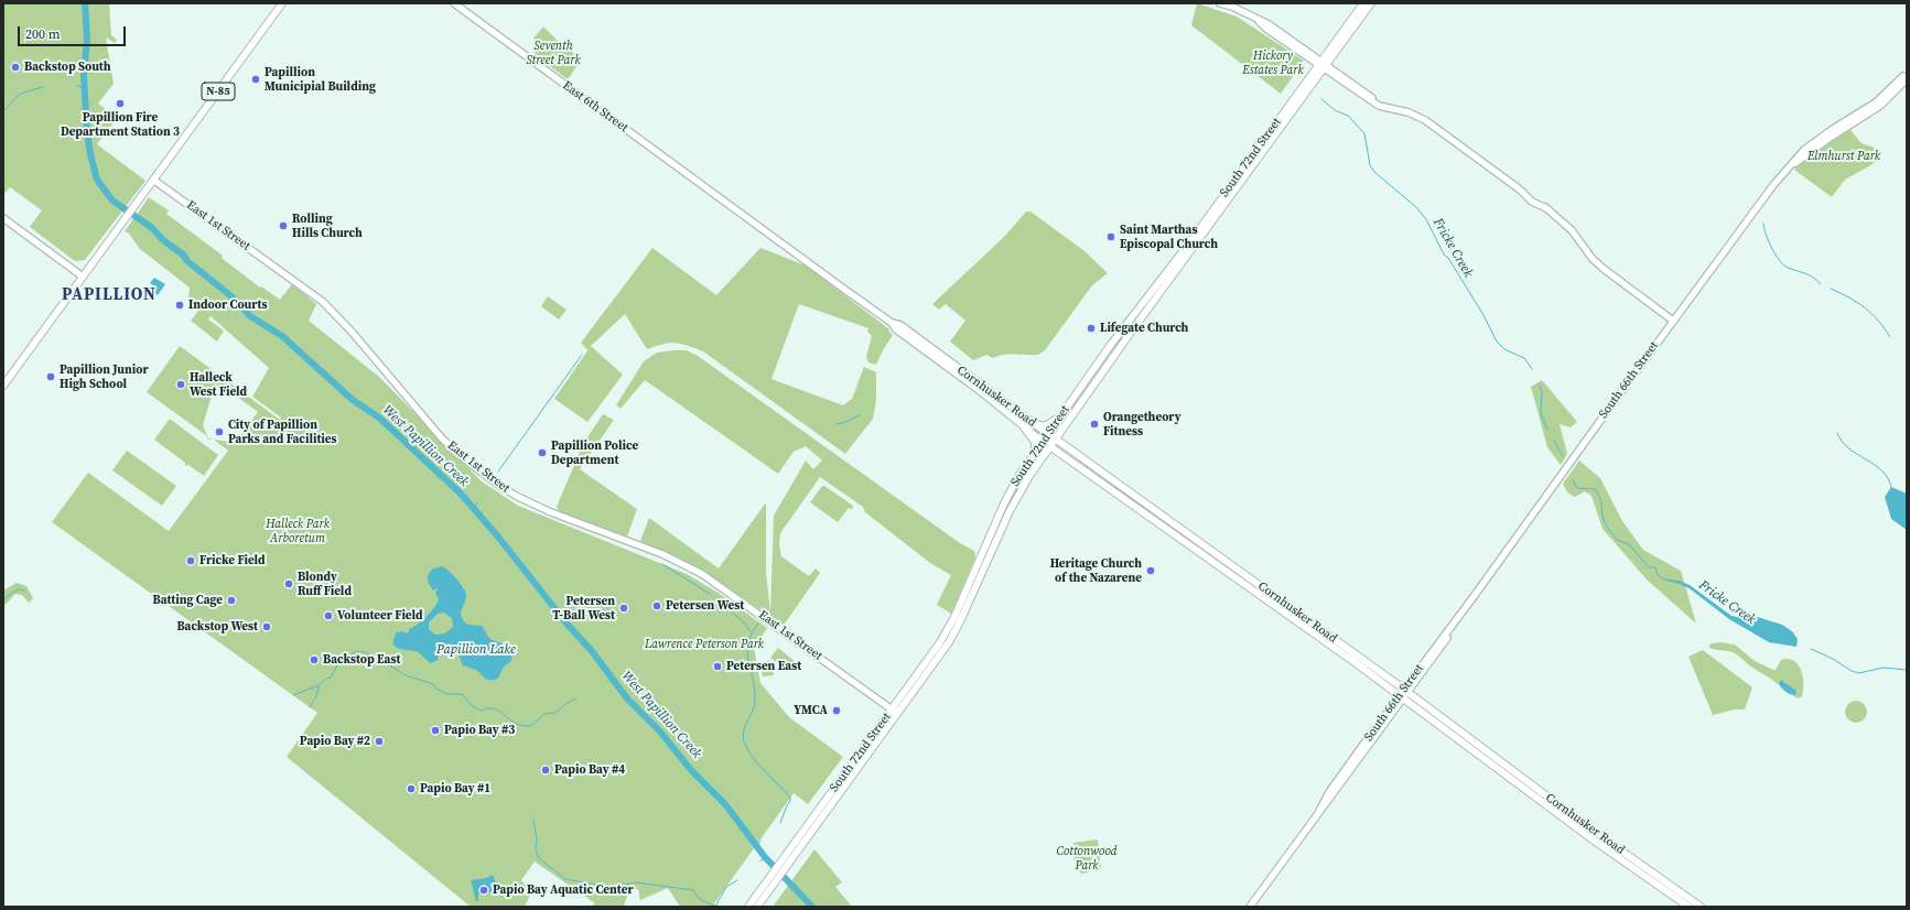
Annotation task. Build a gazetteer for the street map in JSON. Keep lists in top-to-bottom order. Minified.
{"streets":{"main road":["N-85","East 6th Street","South 72nd Street","East 1st Street","South 66th Street","Cornhusker Road"]},"crossings":[["N-85","East 1st Street"],["East 6th Street","Cornhusker Road"],["South 72nd Street","East 1st Street"],["South 72nd Street","Cornhusker Road"],["South 66th Street","Cornhusker Road"]],"districts":["PAPILLION"],"water":["Fricke Creek","West Papillion Creek","Papillion Lake"],"parks":["Seventh Street Park","Hickory Estates Park","Elmhurst Park","Halleck Park Arboretum","Lawrence Peterson Park","Cottonwood Park"],"places":["Backstop South","Papillion Municipial Building","Papillion Fire Department Station 3","Rolling Hills Church","Saint Marthas Episcopal Church","Indoor Courts","Lifegate Church","Papillion Junior High School","Halleck West Field","Orangetheory Fitness","City of Papillion Parks and Facilities","Papillion Police Department","Fricke Field","Heritage Church of the Nazarene","Blondy Ruff Field","Batting Cage","Petersen West","Petersen T-Ball West","Volunteer Field","Backstop West","Backstop East","Petersen East","YMCA","Papio Bay #3","Papio Bay #2","Papio Bay #4","Papio Bay #1","Papio Bay Aquatic Center"],"scale_bar":"200 m"}
